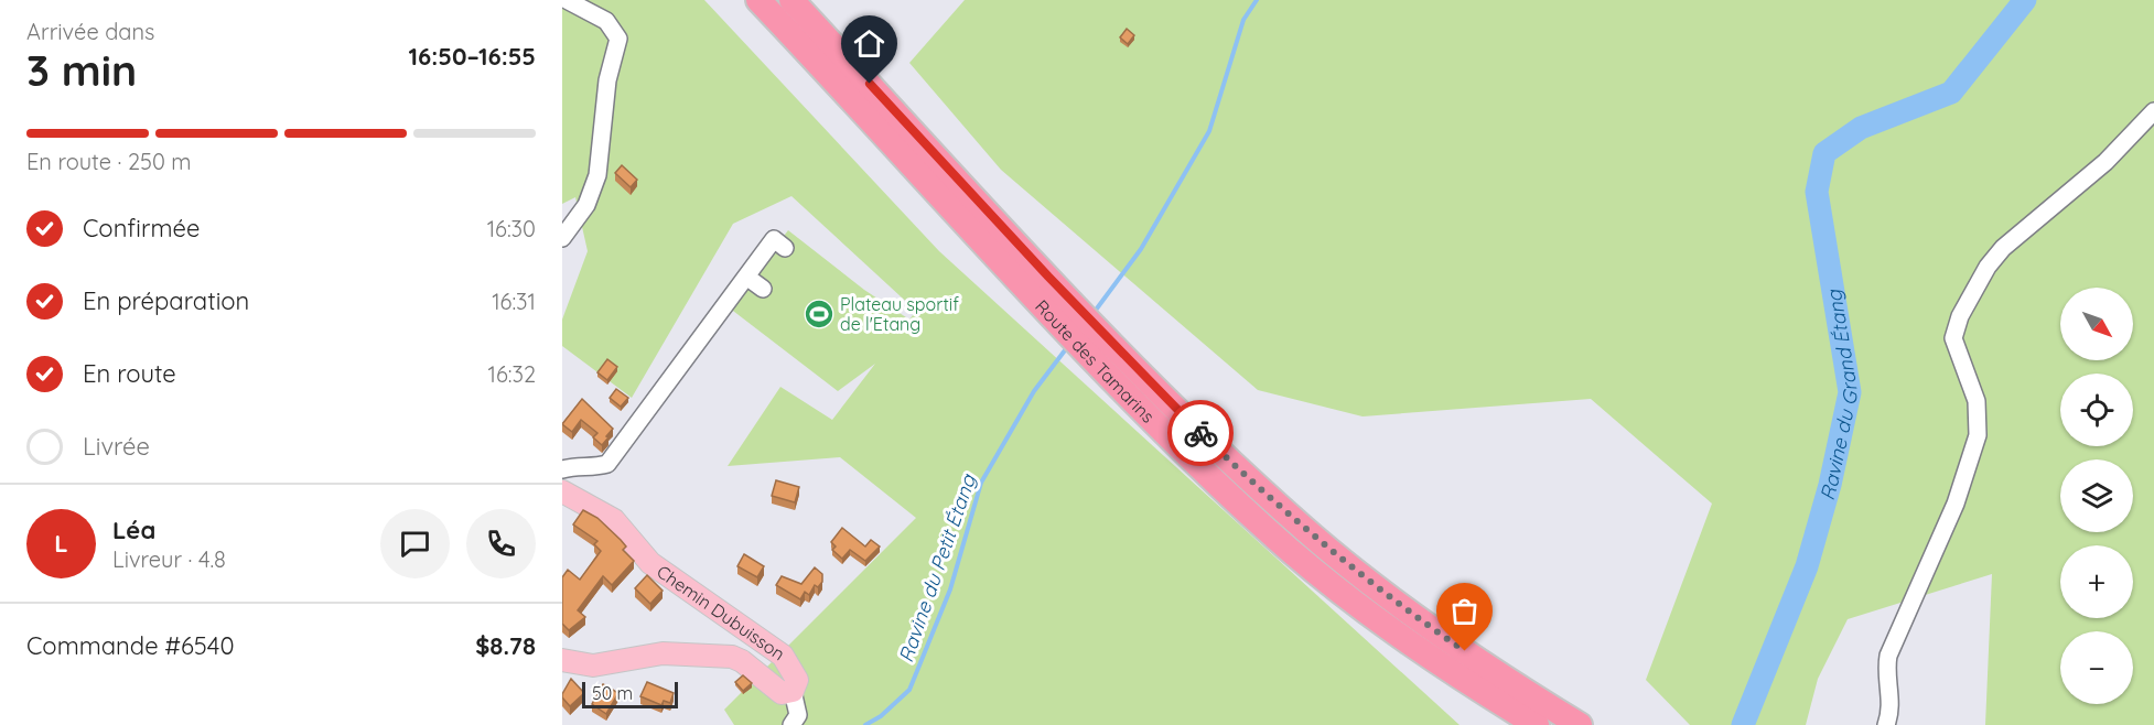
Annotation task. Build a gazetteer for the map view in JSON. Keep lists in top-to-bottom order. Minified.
{"streets":{"highway":["Route des Tamarins"],"main road":["Chemin Dubuisson"]},"water":["Ravine du Grand Étang","Ravine du Petit Étang"],"places":{"sports":["Plateau sportif de l'Etang"]},"scale_bar":"50 m","north":"bottom right","page":{"heading":["3 min","Arrivée dans","16:50–16:55"],"panel":["Léa","Livreur · 4.8","Commande #6540","$8.78"],"bar":"En route · 250 m","list":[["Confirmée","16:30"],["En préparation","16:31"],["En route","16:32"],"Livrée"],"map_buttons":["+","−"],"round":"L","scale":"50 m"}}
